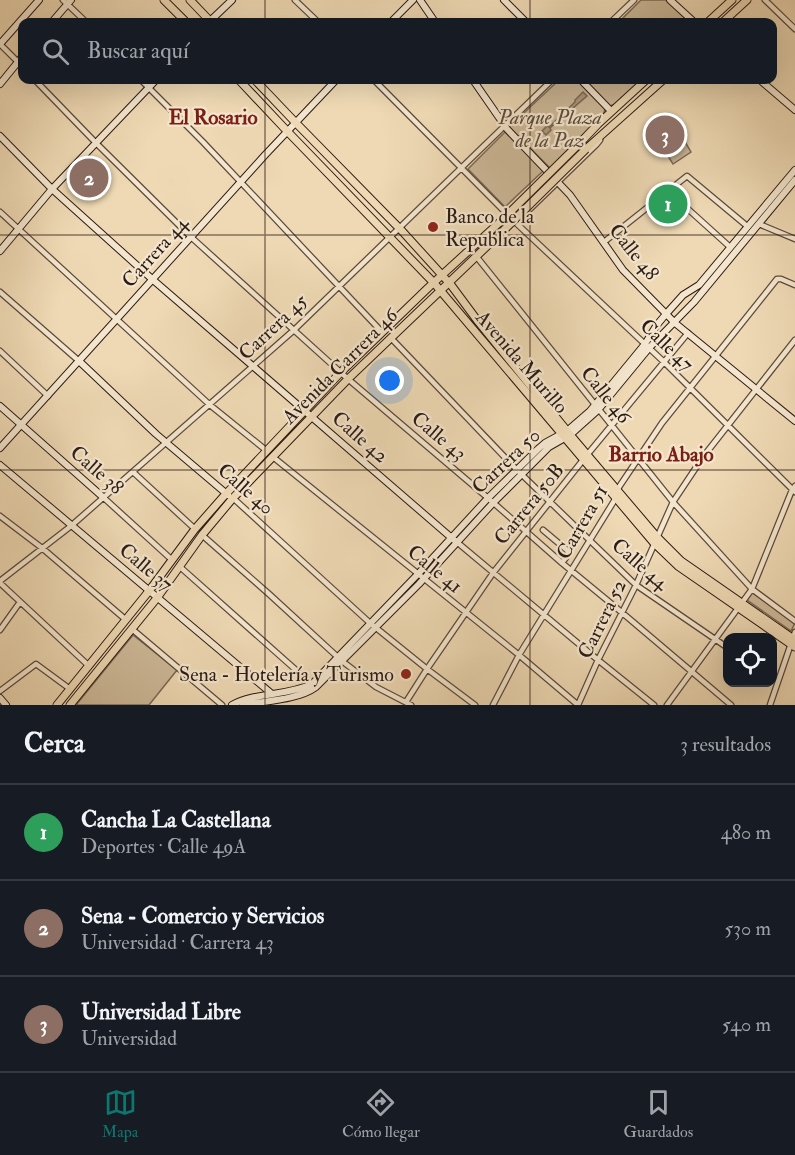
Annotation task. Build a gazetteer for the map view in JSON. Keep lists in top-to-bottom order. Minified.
{"streets":{"main road":["Avenida Murillo","Avenida Carrera 46"],"street":["Carrera 44","Calle 48","Carrera 45","Calle 47","Calle 46","Calle 43","Calle 42","Carrera 50","Calle 38","Calle 40","Carrera 50B","Carrera 51","Calle 44","Calle 37","Calle 41","Carrera 52"]},"crossings":[["Carrera 44","Avenida Murillo"],["Carrera 44","Calle 43"],["Carrera 44","Calle 42"],["Carrera 44","Calle 38"],["Carrera 44","Calle 40"],["Carrera 44","Calle 41"],["Calle 48","Carrera 45"],["Calle 48","Carrera 50"],["Calle 48","Carrera 50B"],["Calle 48","Carrera 51"],["Calle 48","Carrera 52"],["Carrera 45","Avenida Murillo"],["Carrera 45","Calle 43"],["Carrera 45","Calle 42"],["Carrera 45","Calle 38"],["Carrera 45","Calle 40"],["Carrera 45","Calle 37"],["Carrera 45","Calle 41"],["Calle 47","Carrera 50"],["Calle 47","Carrera 50B"],["Calle 47","Carrera 51"],["Calle 47","Carrera 52"],["Avenida Murillo","Avenida Carrera 46"],["Avenida Murillo","Carrera 50"],["Avenida Murillo","Carrera 50B"],["Avenida Murillo","Carrera 51"],["Avenida Murillo","Carrera 52"],["Avenida Carrera 46","Calle 46"],["Avenida Carrera 46","Calle 43"],["Avenida Carrera 46","Calle 42"],["Avenida Carrera 46","Calle 38"],["Avenida Carrera 46","Calle 40"],["Avenida Carrera 46","Calle 44"],["Avenida Carrera 46","Calle 37"],["Avenida Carrera 46","Calle 41"],["Calle 46","Carrera 50"],["Calle 46","Carrera 50B"],["Calle 46","Carrera 51"],["Calle 46","Carrera 52"],["Calle 43","Carrera 50"],["Calle 43","Carrera 50B"],["Calle 43","Carrera 51"],["Calle 43","Carrera 52"],["Calle 42","Carrera 50"],["Calle 42","Carrera 50B"],["Calle 42","Carrera 51"],["Calle 42","Carrera 52"],["Carrera 50","Calle 40"],["Carrera 50","Calle 44"],["Carrera 50","Calle 37"],["Carrera 50","Calle 41"],["Calle 40","Carrera 50B"],["Carrera 50B","Calle 44"],["Carrera 50B","Calle 41"],["Carrera 51","Calle 44"],["Carrera 51","Calle 41"],["Calle 44","Carrera 52"],["Calle 41","Carrera 52"]],"districts":["El Rosario","Barrio Abajo"],"parks":["Parque Plaza de la Paz"],"places":["Banco de la Republica","Sena - Hotelería y Turismo"],"page":{"search":"Buscar aquí","pins":["3","2","1"],"heading":["Cerca","3 resultados"],"list":[{"mark":"1","name":"Cancha La Castellana","note":"Deportes · Calle 49A","value":"480 m"},{"mark":"2","name":"Sena - Comercio y Servicios","note":"Universidad · Carrera 43","value":"530 m"},{"mark":"3","name":"Universidad Libre","note":"Universidad","value":"540 m"}],"nav":["Mapa","Cómo llegar","Guardados"]}}
